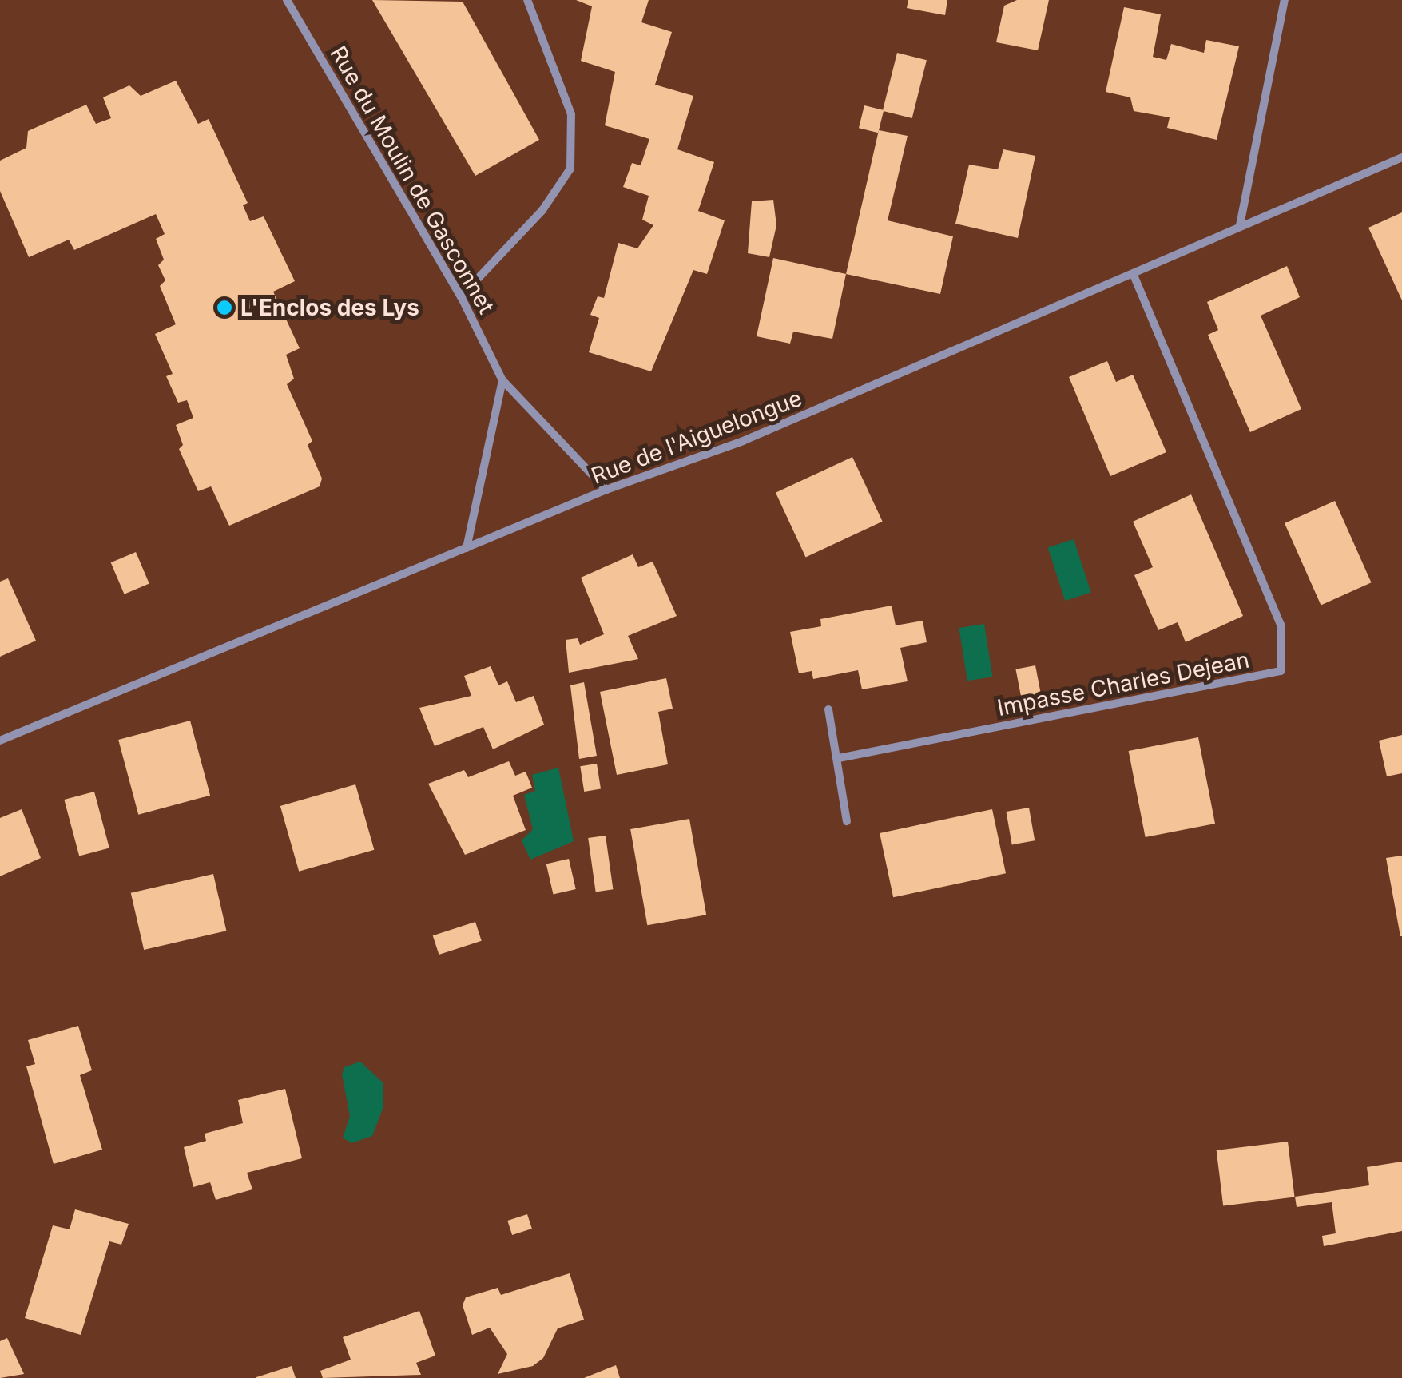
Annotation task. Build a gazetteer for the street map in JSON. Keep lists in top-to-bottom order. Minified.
{"streets":{"street":["Rue du Moulin de Gasconnet","Rue de l'Aiguelongue","Impasse Charles Dejean"]},"crossings":[["Rue du Moulin de Gasconnet","Rue de l'Aiguelongue"],["Rue de l'Aiguelongue","Impasse Charles Dejean"]],"places":["L'Enclos des Lys"]}
